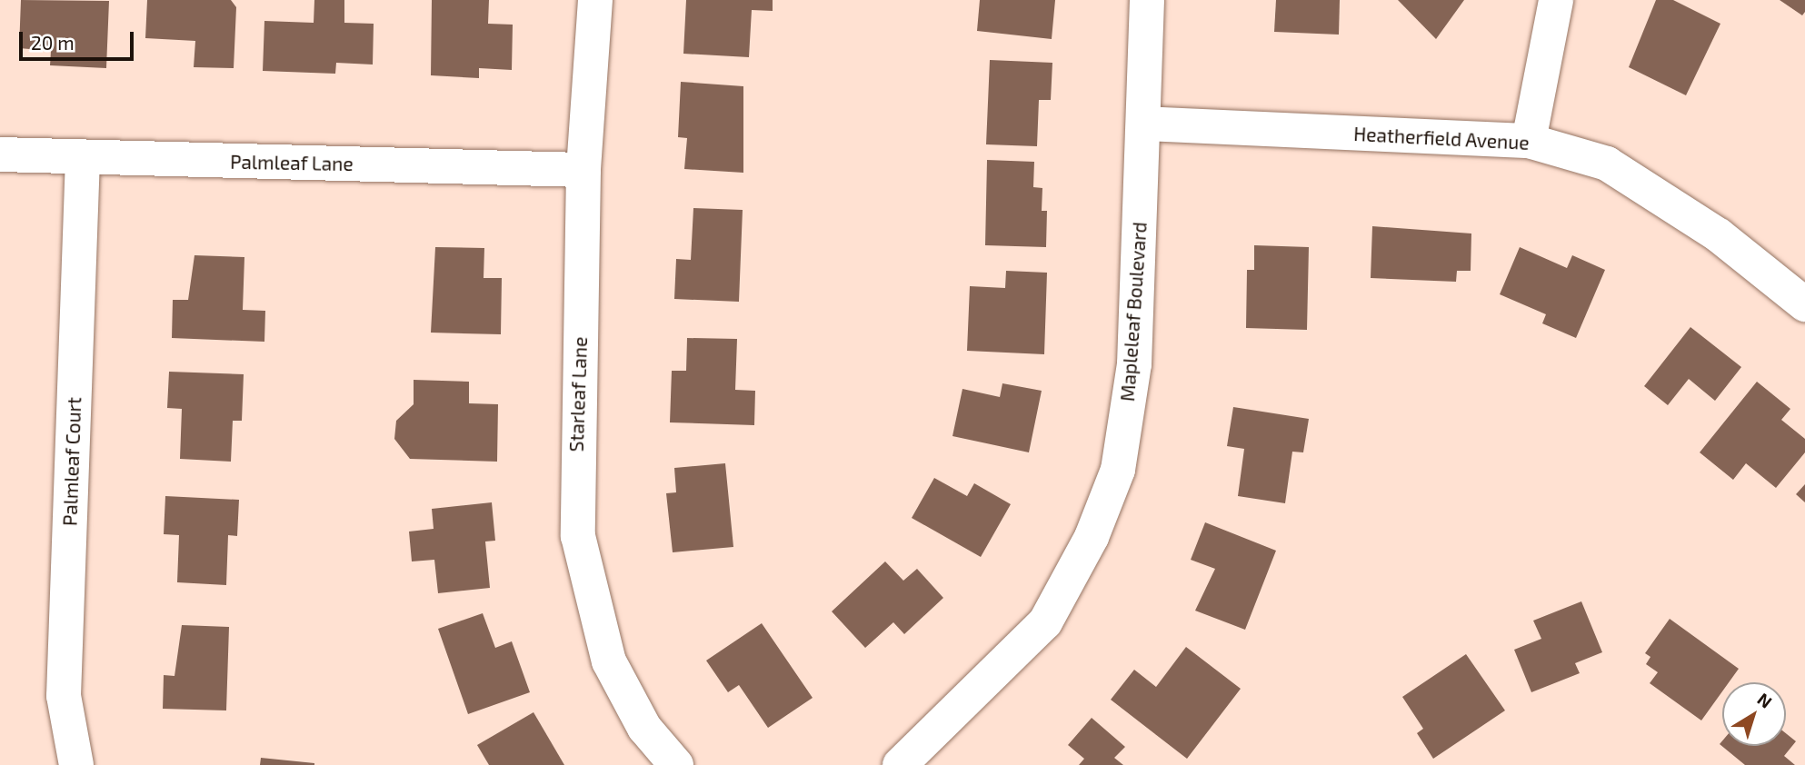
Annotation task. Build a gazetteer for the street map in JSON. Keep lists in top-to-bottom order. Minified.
{"streets":{"street":["Heatherfield Avenue","Palmleaf Lane","Mapleleaf Boulevard","Starleaf Lane","Palmleaf Court"]},"crossings":[["Heatherfield Avenue","Mapleleaf Boulevard"],["Palmleaf Lane","Starleaf Lane"],["Palmleaf Lane","Palmleaf Court"]],"scale_bar":"20 m","north":"top right"}
